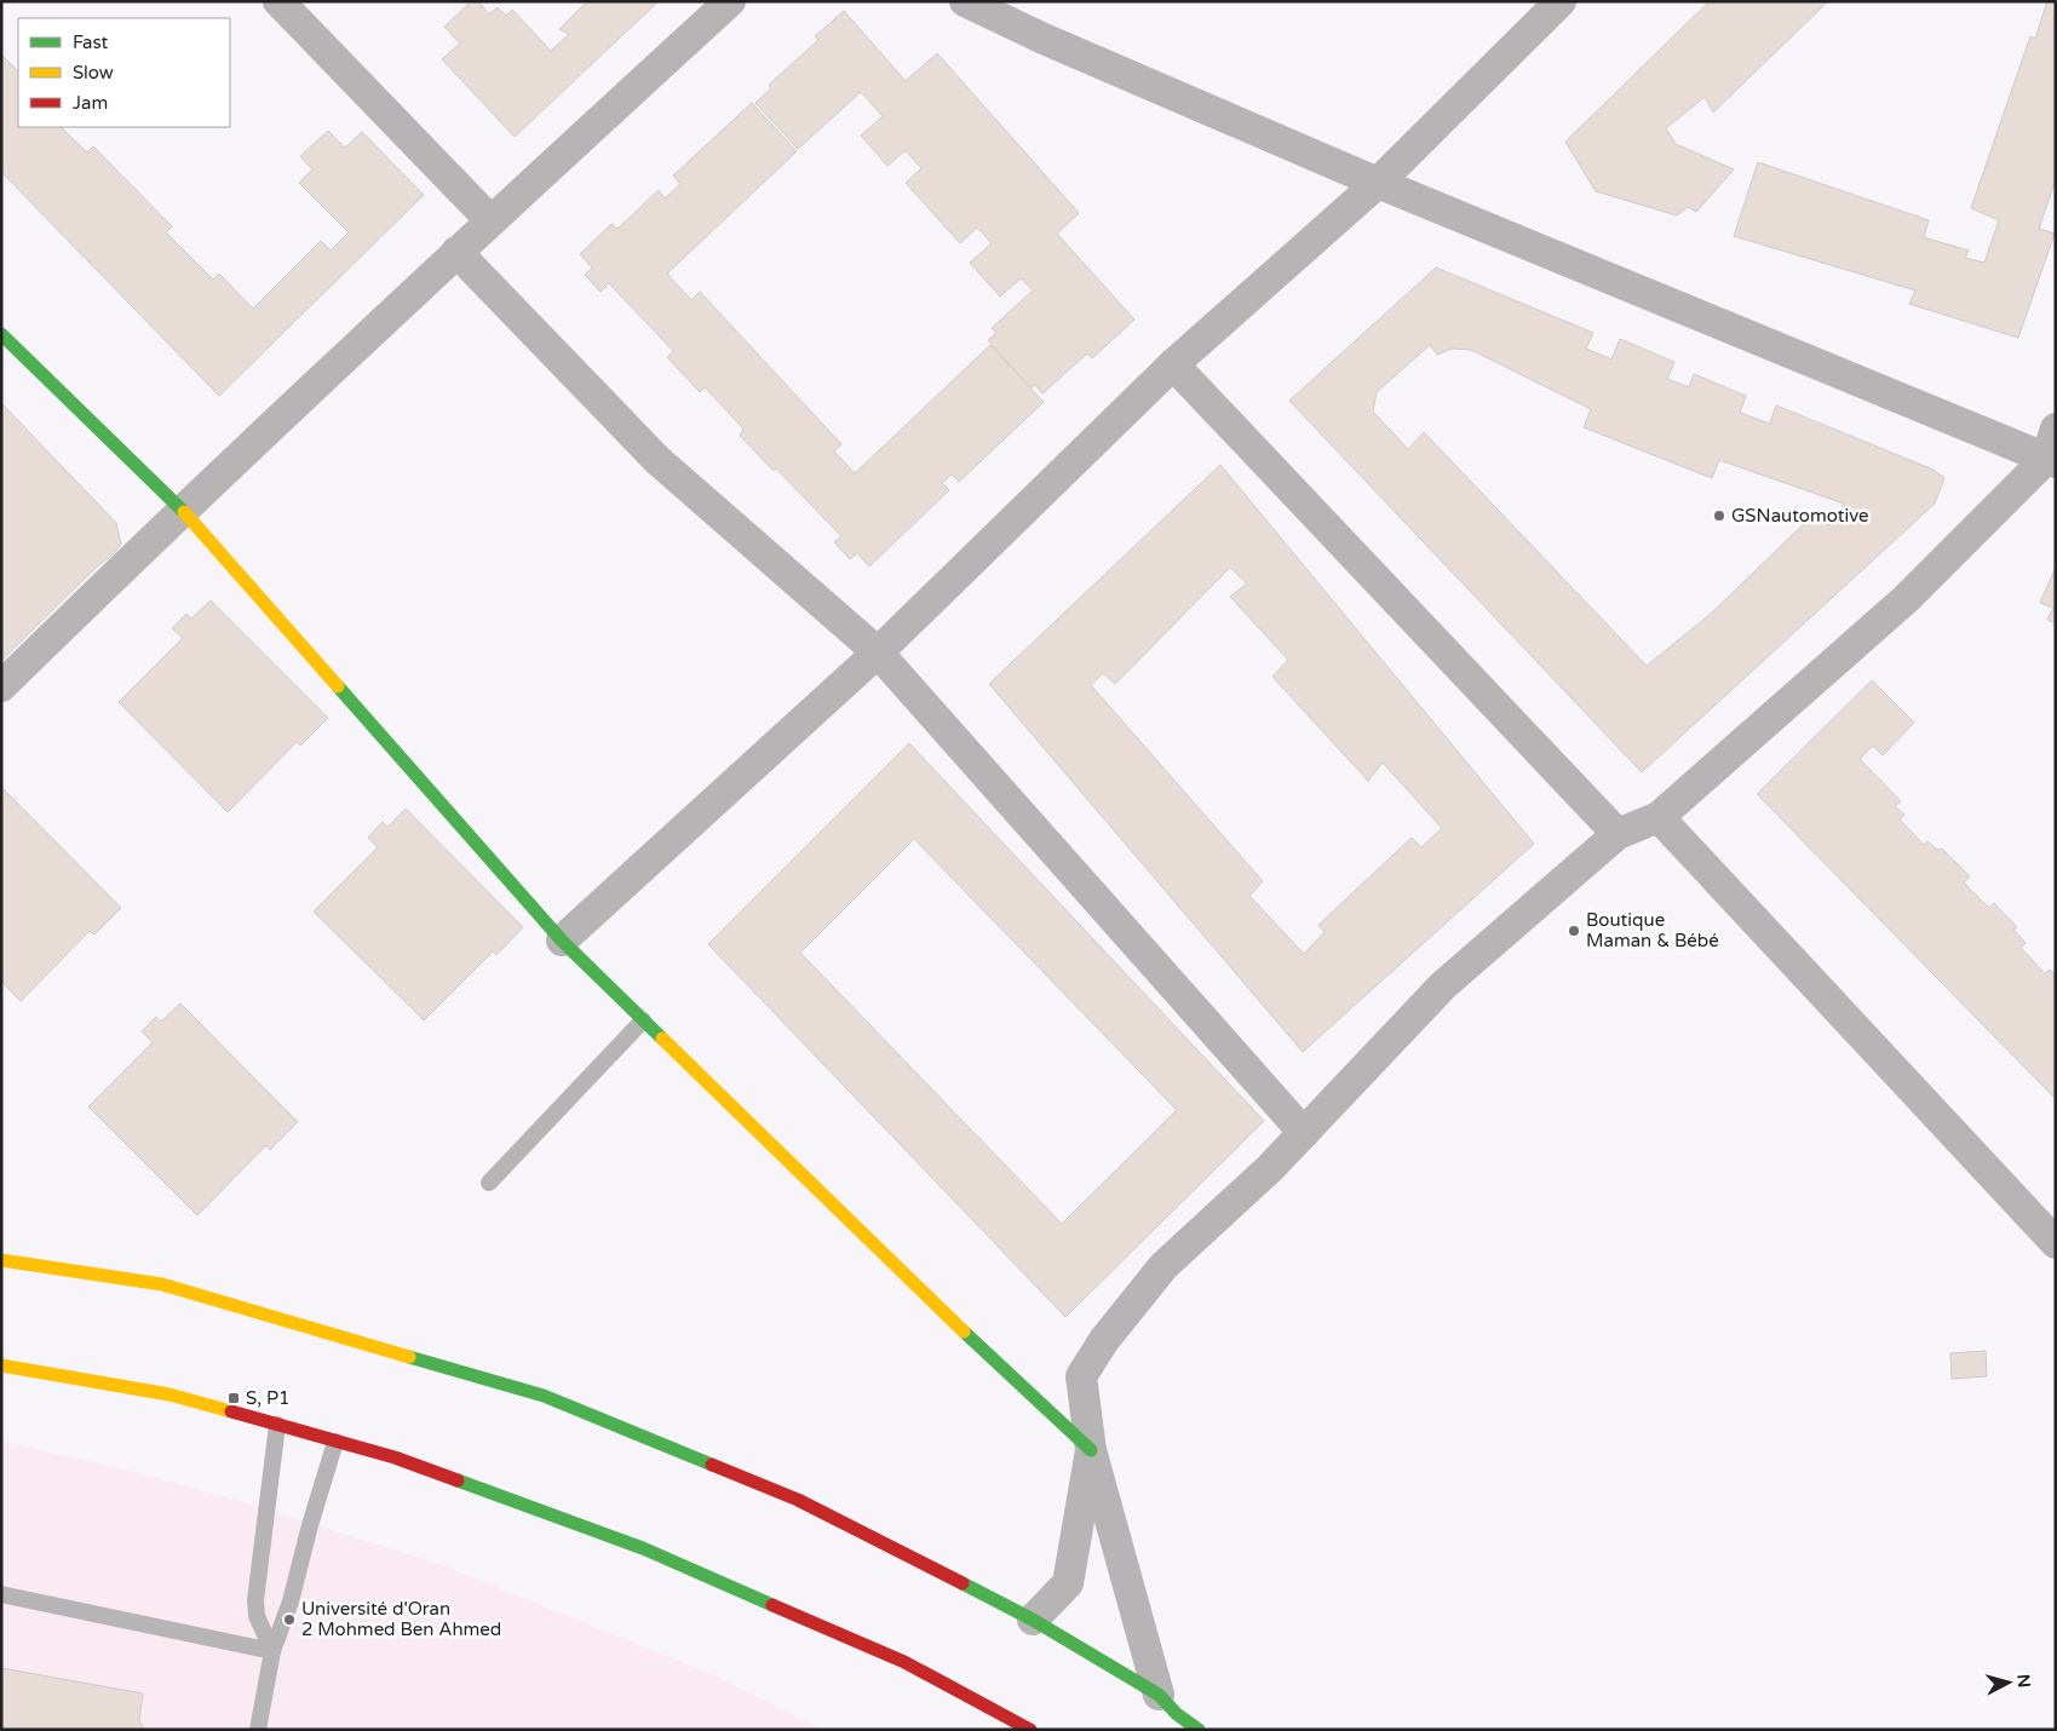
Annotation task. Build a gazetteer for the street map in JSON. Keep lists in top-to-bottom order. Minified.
{"places":{"other":["GSNautomotive","Boutique Maman & Bébé","Université d'Oran 2 Mohmed Ben Ahmed"],"transit":["S, P1"]},"legend":["Fast","Slow","Jam"],"north":"right"}
